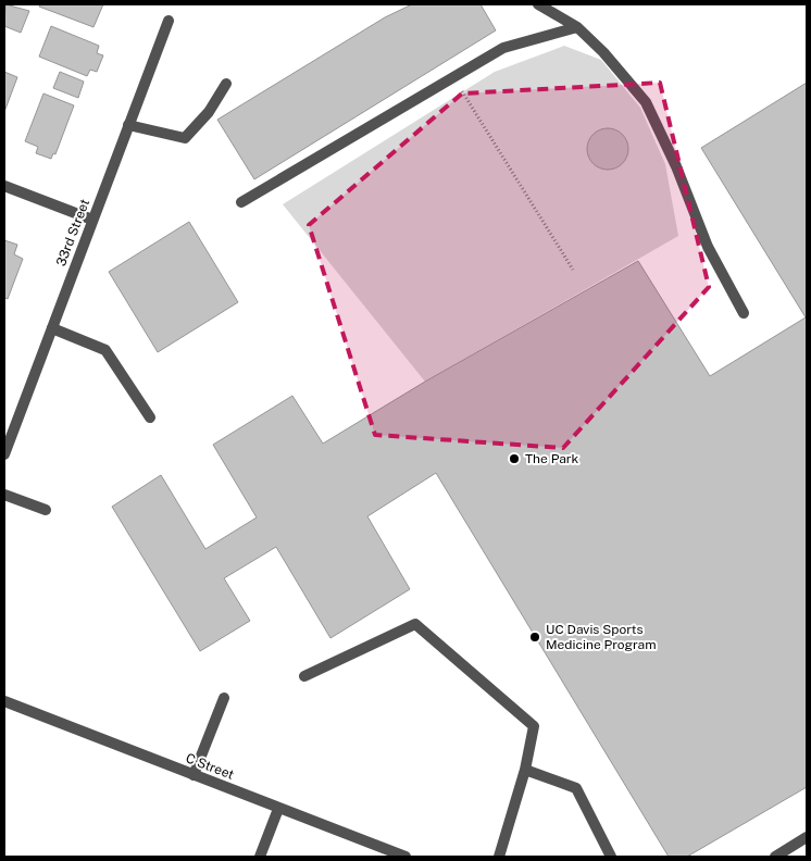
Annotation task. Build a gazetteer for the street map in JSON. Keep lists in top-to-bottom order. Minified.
{"streets":{"street":["33rd Street","C Street"]},"places":["The Park","UC Davis Sports Medicine Program"]}
